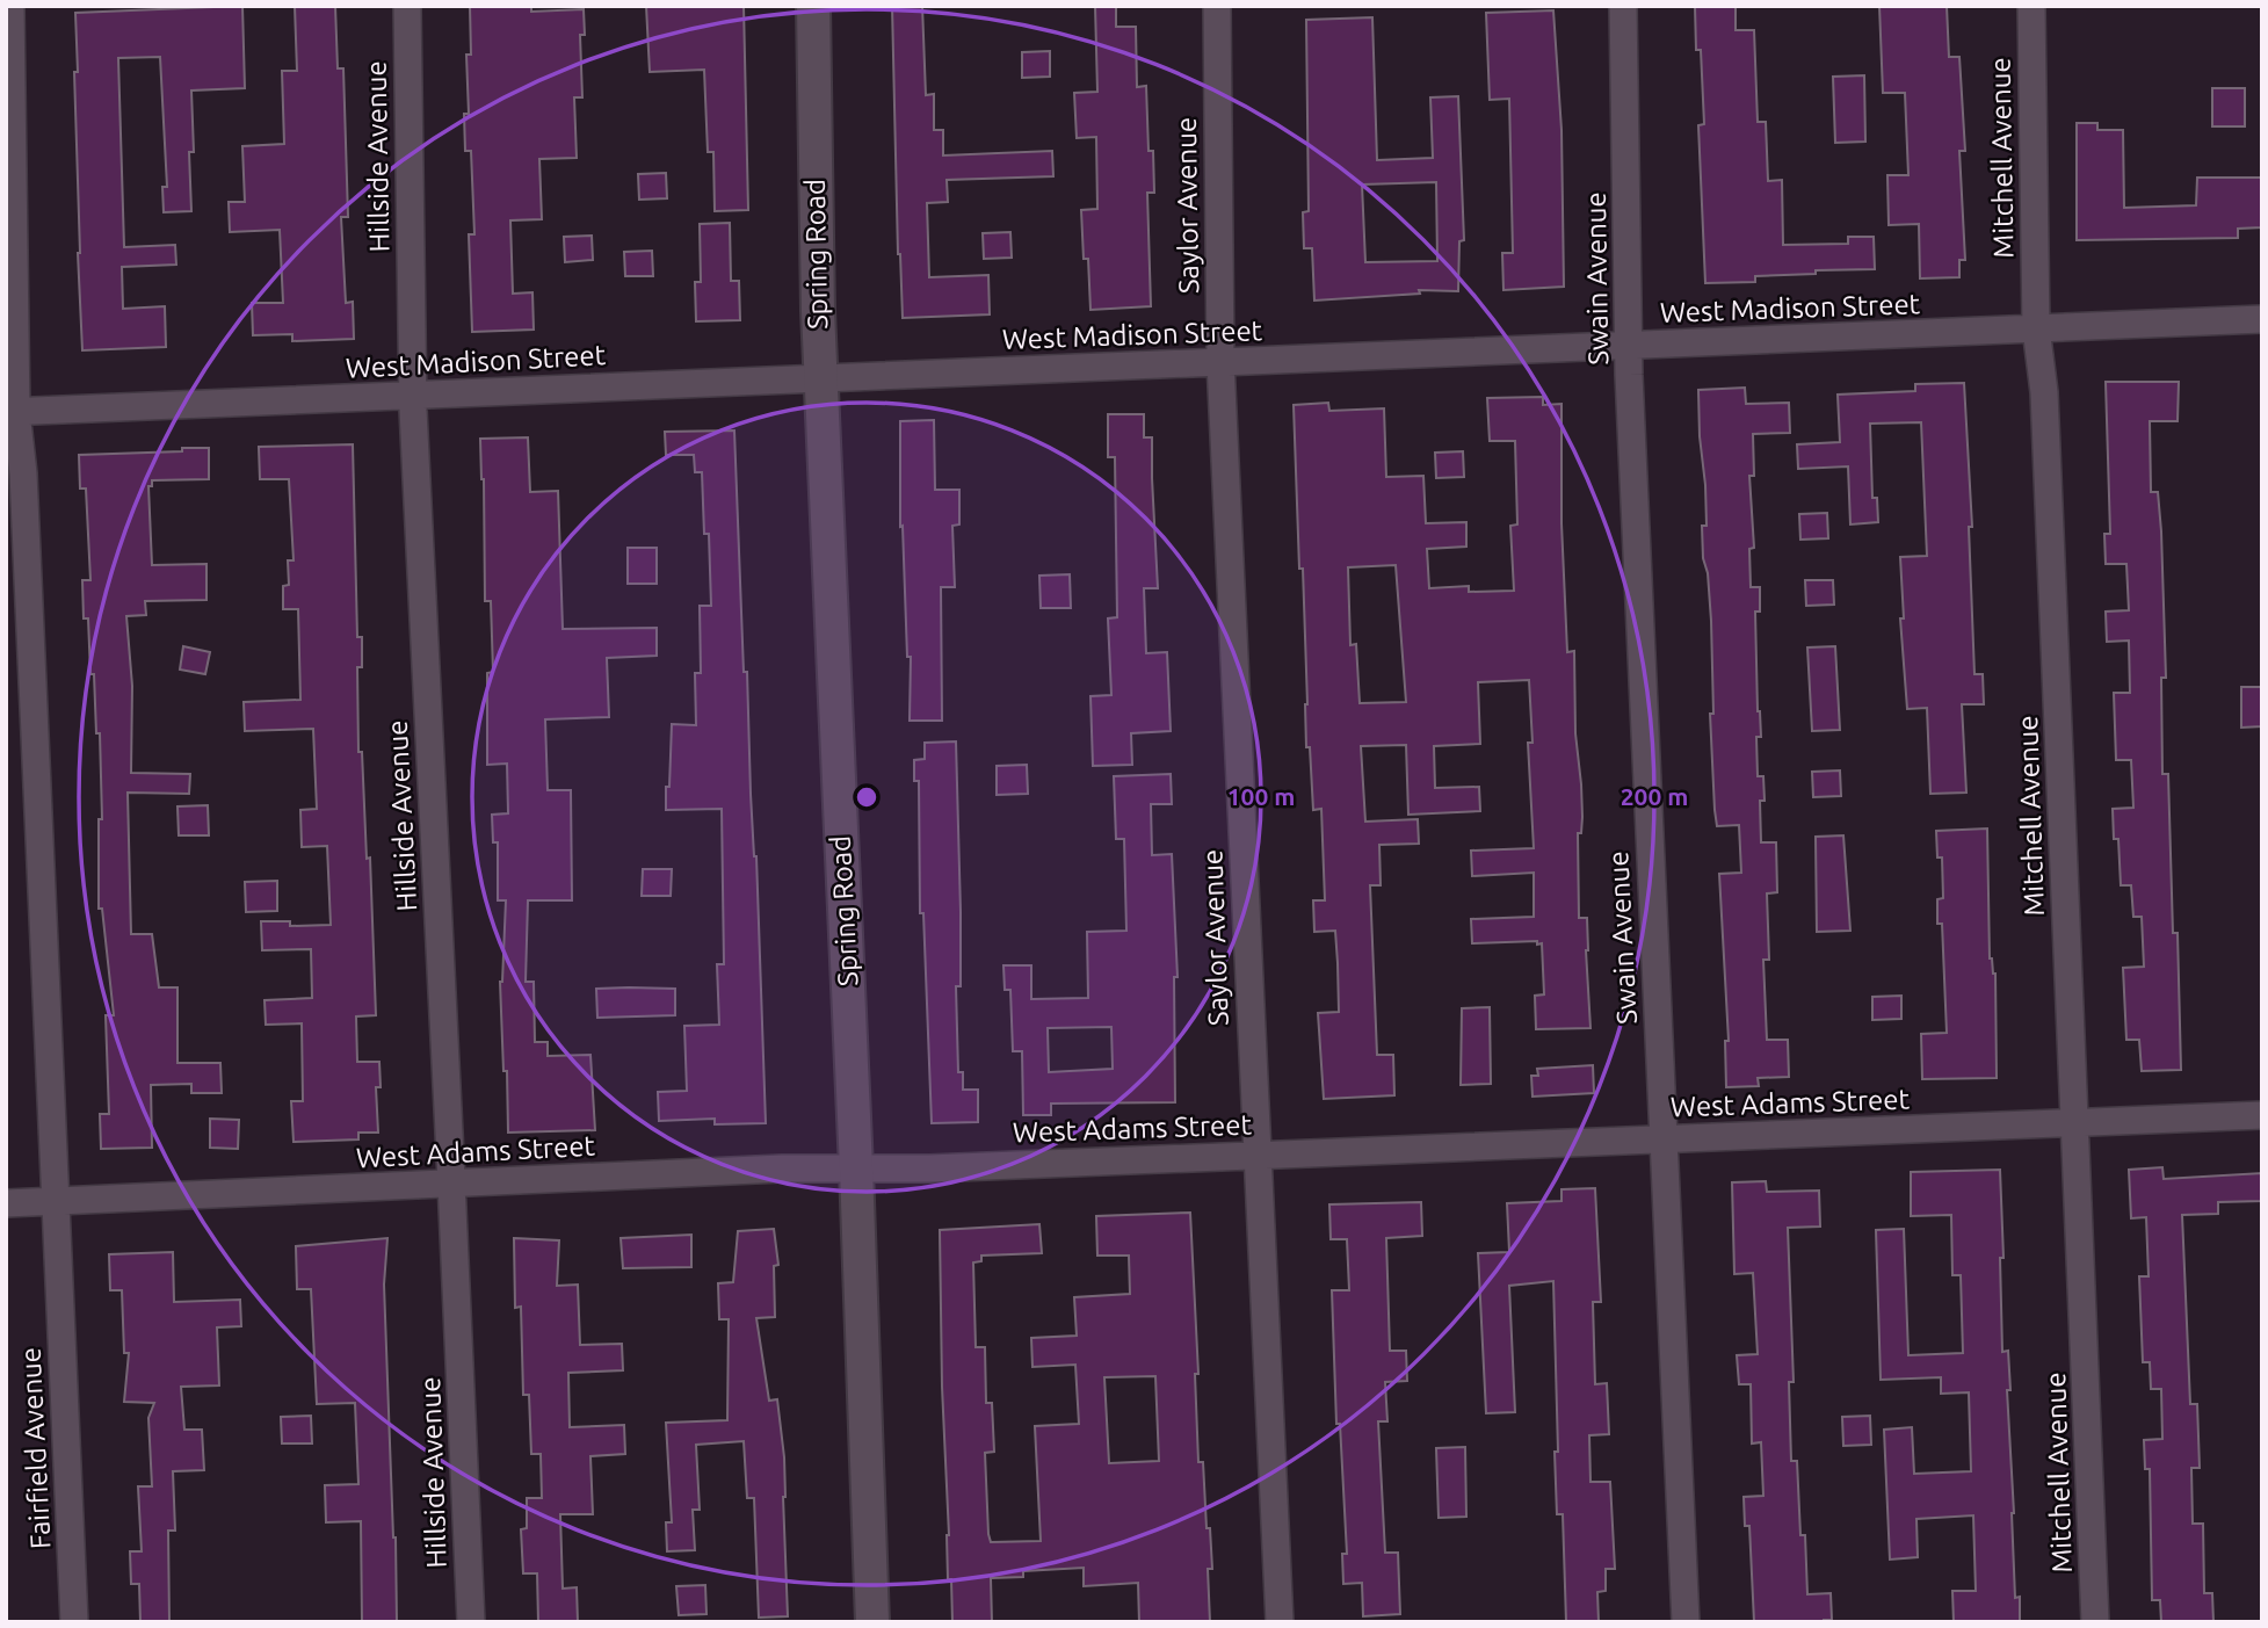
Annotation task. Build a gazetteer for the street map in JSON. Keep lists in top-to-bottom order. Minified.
{"streets":{"street":["Hillside Avenue","Mitchell Avenue","Saylor Avenue","Spring Road","Swain Avenue","West Madison Street","West Adams Street","Fairfield Avenue"]},"crossings":[["Hillside Avenue","West Madison Street"],["Hillside Avenue","West Adams Street"],["Mitchell Avenue","West Madison Street"],["Mitchell Avenue","West Adams Street"],["Saylor Avenue","West Madison Street"],["Saylor Avenue","West Adams Street"],["Spring Road","West Madison Street"],["Spring Road","West Adams Street"],["Swain Avenue","West Madison Street"],["Swain Avenue","West Adams Street"],["West Madison Street","Fairfield Avenue"],["West Adams Street","Fairfield Avenue"]],"rings":["100 m","200 m"]}
